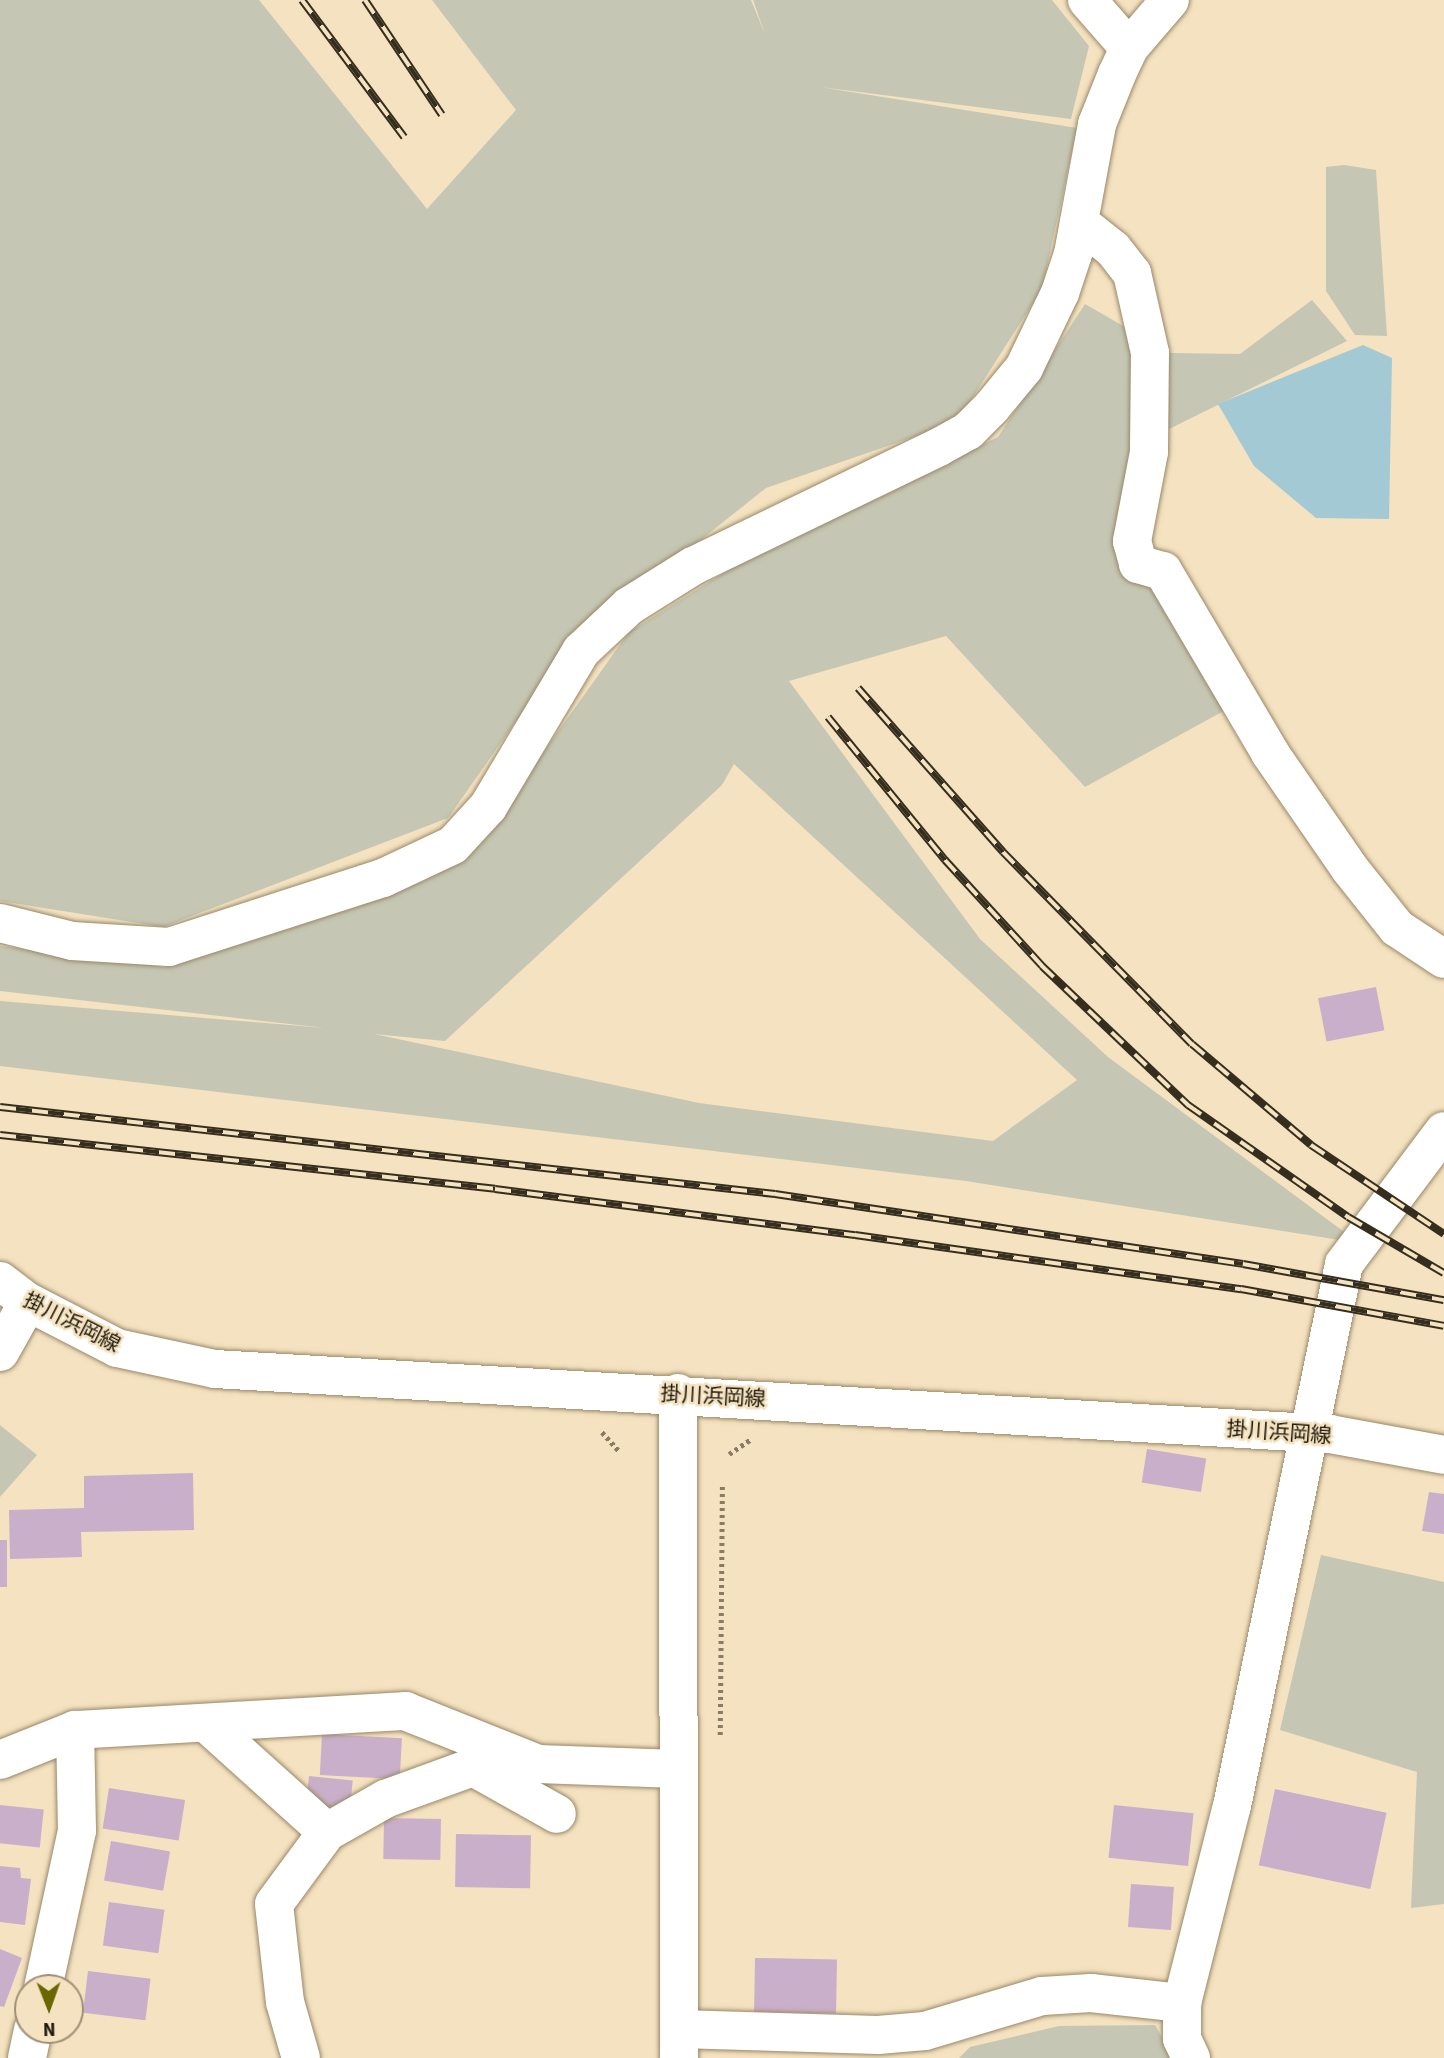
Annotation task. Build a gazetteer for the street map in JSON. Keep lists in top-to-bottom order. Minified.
{"streets":{"street":["掛川浜岡線"]},"north":"bottom"}
